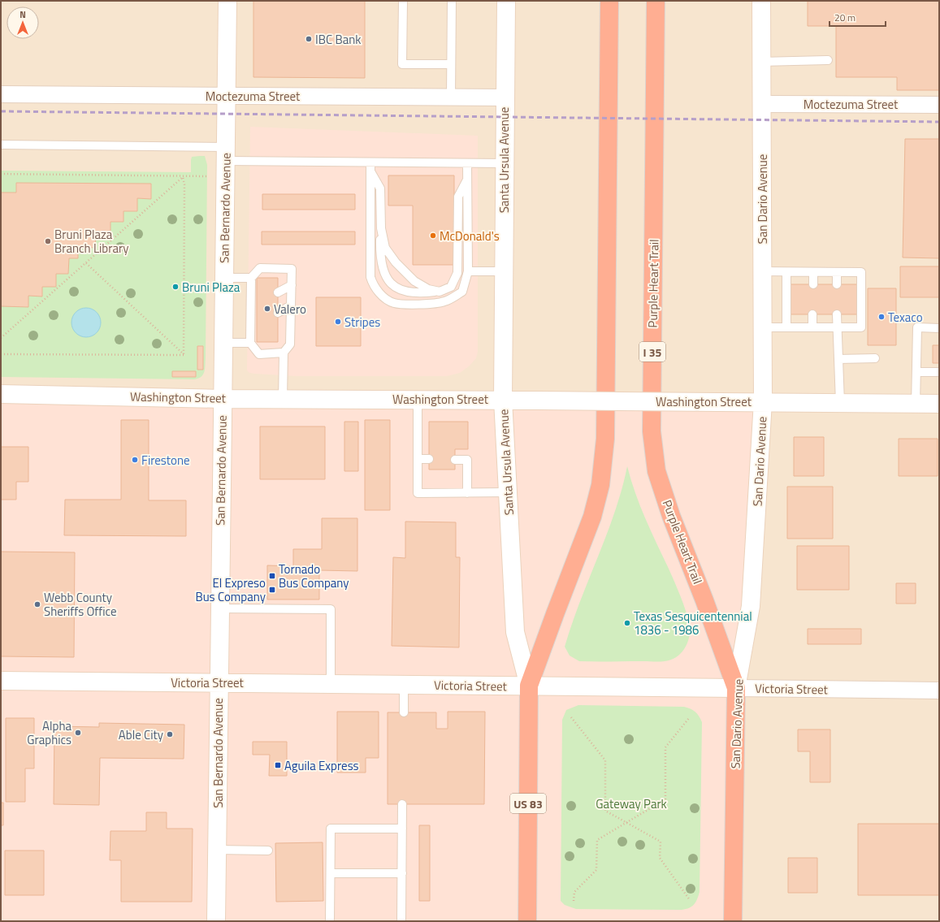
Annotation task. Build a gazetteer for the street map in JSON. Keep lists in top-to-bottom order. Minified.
{"streets":{"highway":["Santa Ursula Avenue","San Dario Avenue","Purple Heart Trail","I 35","US 83"],"main road":["San Bernardo Avenue","Washington Street","Victoria Street"],"street":["Moctezuma Street"]},"crossings":[["Moctezuma Street","Santa Ursula Avenue"],["Moctezuma Street","San Dario Avenue"],["Moctezuma Street","San Bernardo Avenue"],["Santa Ursula Avenue","Washington Street"],["Santa Ursula Avenue","Victoria Street"],["San Dario Avenue","Purple Heart Trail"],["San Dario Avenue","Washington Street"],["San Dario Avenue","Victoria Street"],["San Bernardo Avenue","Washington Street"],["San Bernardo Avenue","Victoria Street"],["Purple Heart Trail","Victoria Street"]],"parks":["Gateway Park"],"places":{"other":["IBC Bank","McDonald's","Bruni Plaza Branch Library","Bruni Plaza","Valero","Texaco","Stripes","Firestone","Webb County Sheriffs Office","Texas Sesquicentennial 1836 - 1986","Alpha Graphics","Able City"],"transit":["Tornado Bus Company","El Expreso Bus Company","Aguila Express"]},"scale_bar":"20 m","north":"top"}
